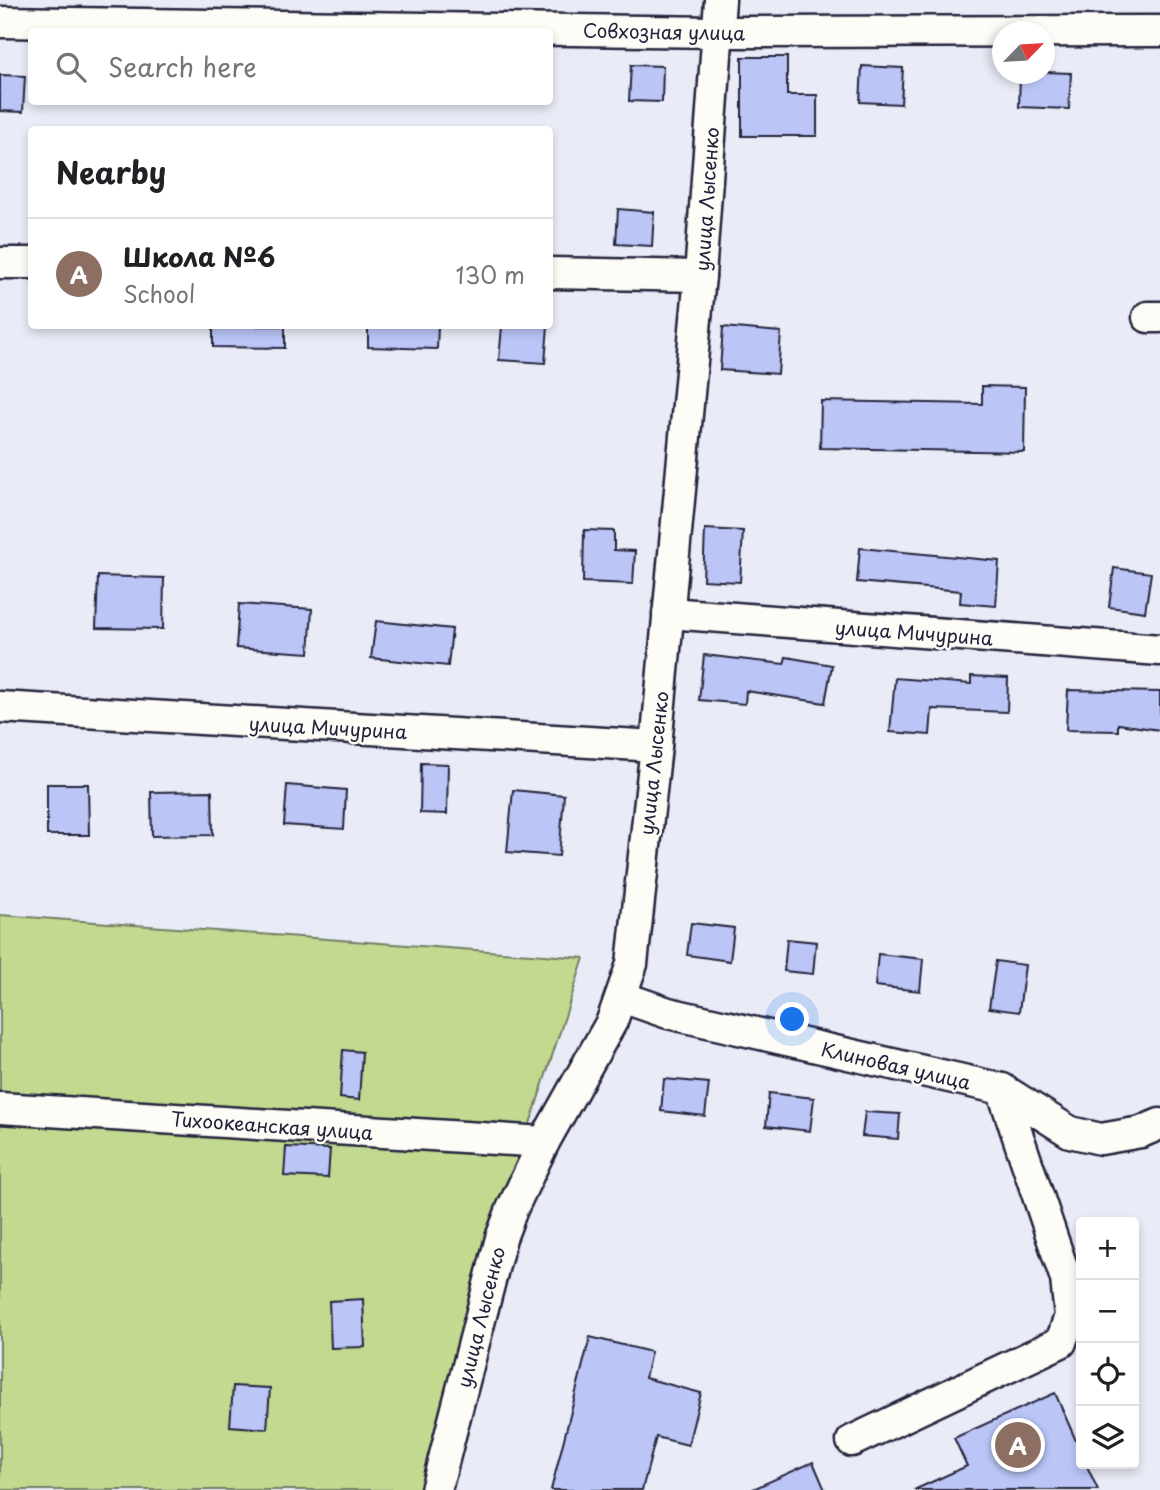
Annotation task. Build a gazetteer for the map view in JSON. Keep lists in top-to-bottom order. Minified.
{"streets":{"street":["Совхозная улица","улица Лысенко","улица Мичурина","Клиновая улица","Тихоокеанская улица"]},"crossings":[["Совхозная улица","улица Лысенко"],["улица Лысенко","улица Мичурина"],["улица Лысенко","Клиновая улица"],["улица Лысенко","Тихоокеанская улица"]],"north":"top right","page":{"search":"Search here","heading":"Nearby","list":[{"mark":"A","name":"Школа №6","note":"School","value":"130 m"}],"map_buttons":["+","−"],"pins":"A"}}
